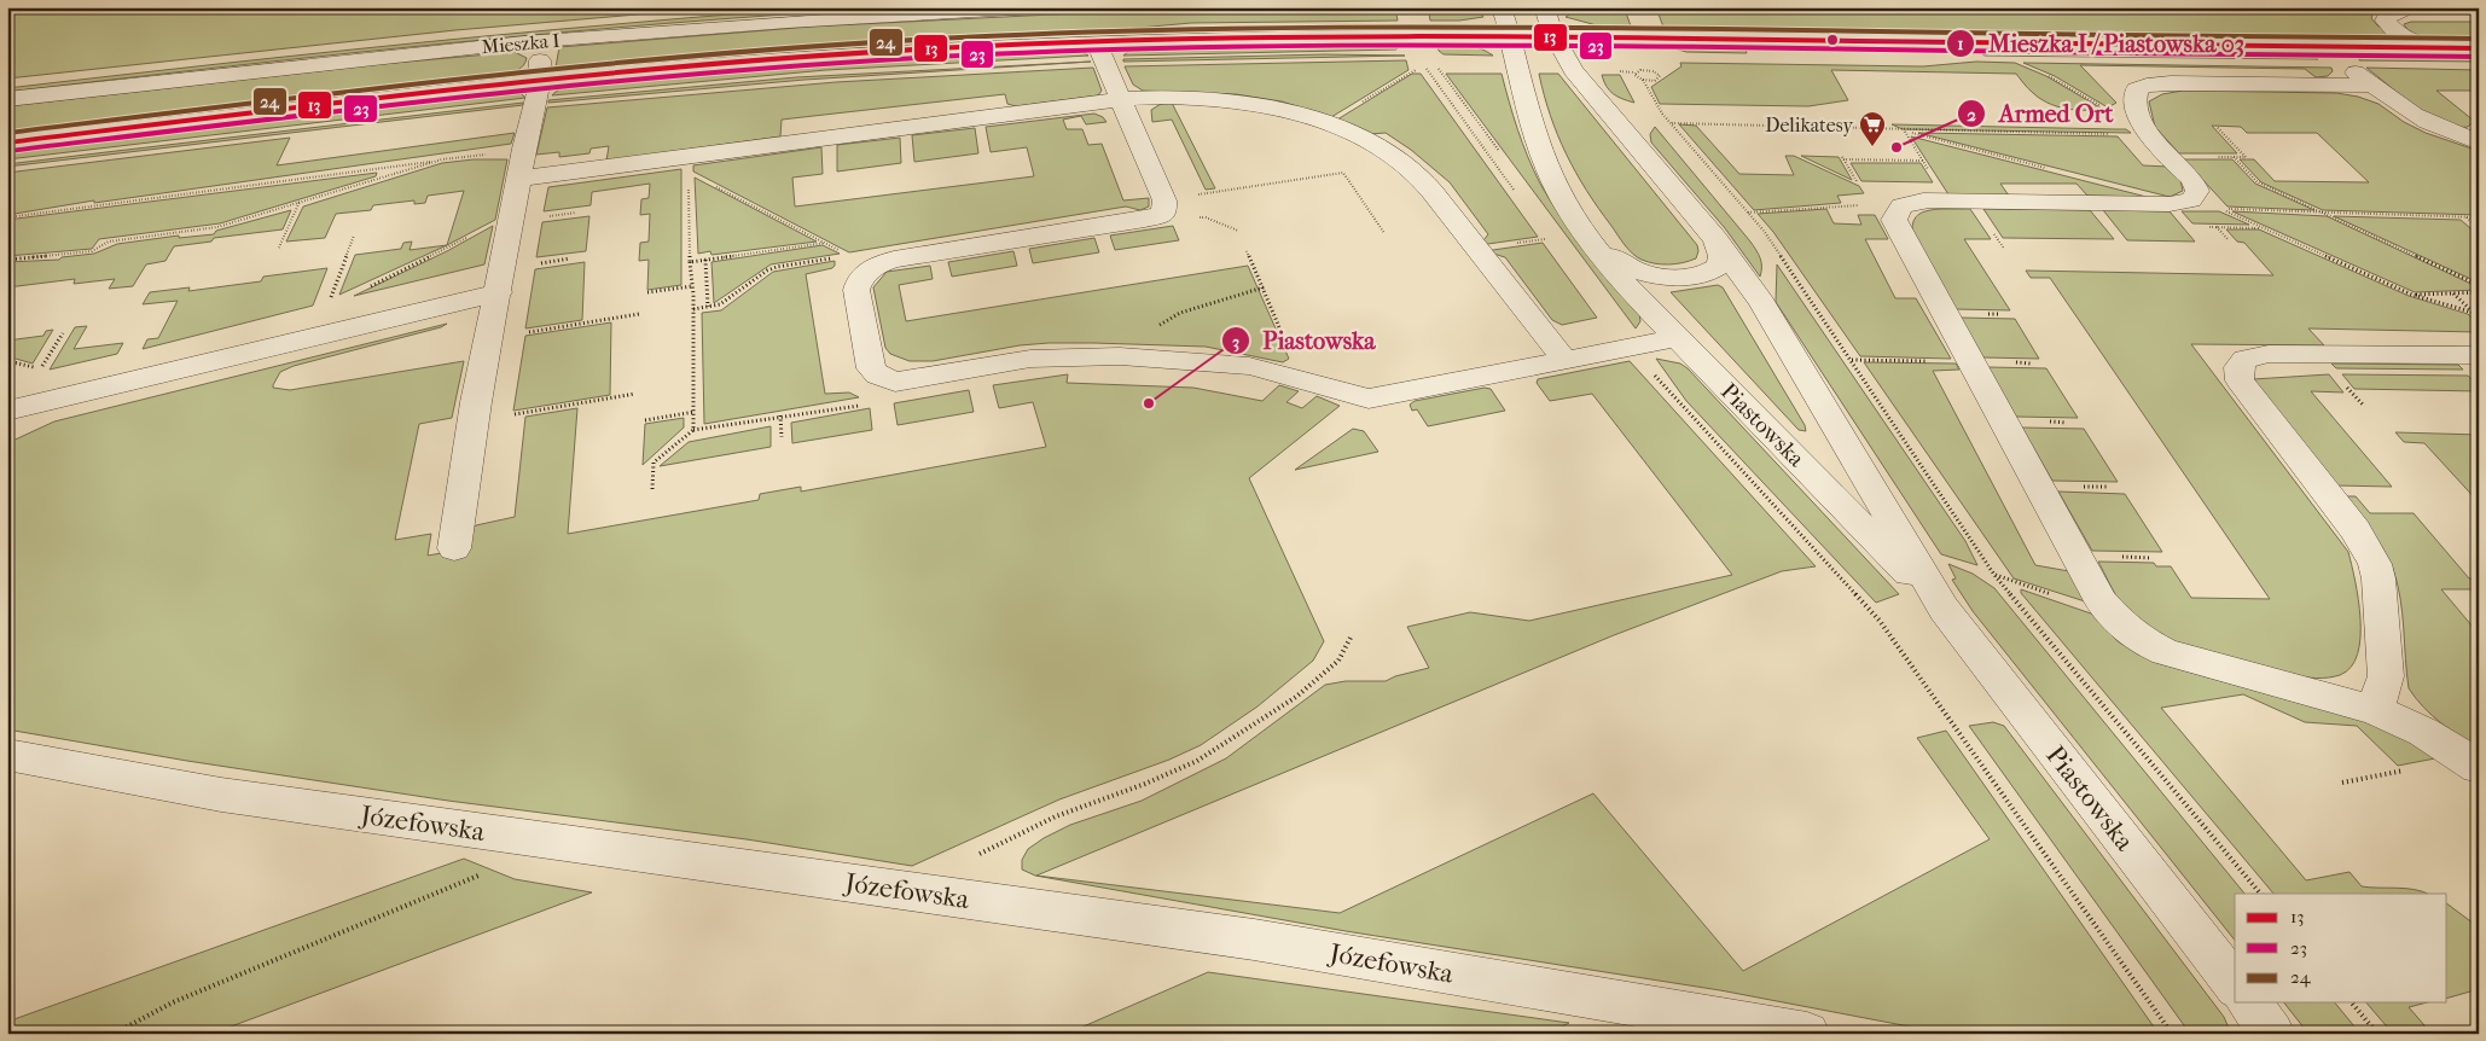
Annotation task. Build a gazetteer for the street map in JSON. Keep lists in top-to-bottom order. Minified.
{"streets":{"street":["Mieszka I","Piastowska","Józefowska"]},"crossings":[["Mieszka I","Piastowska"]],"places":{"other":["Mieszka I / Piastowska 03","Armed Ort","Piastowska"],"supermarket":["Delikatesy"]},"lines":["transit line 24","transit line 13","transit line 23"],"legend":["13","23","24"]}
